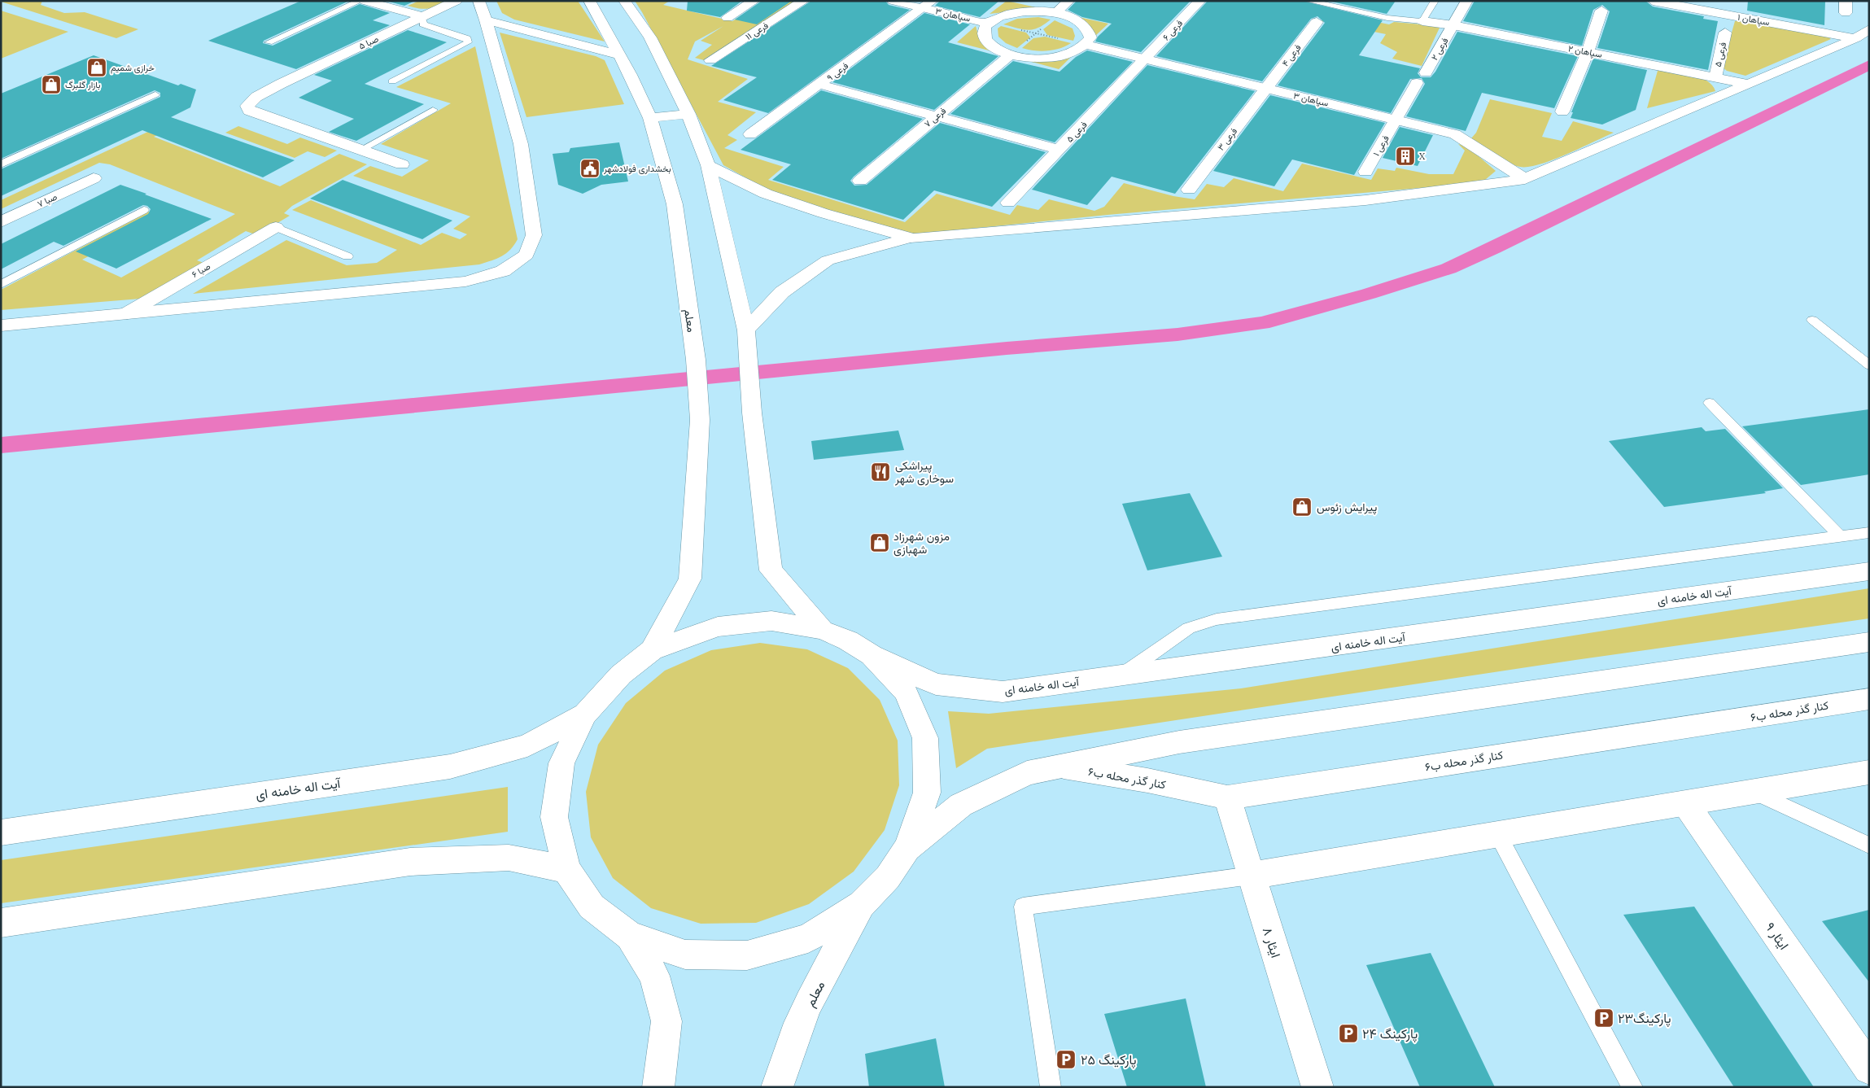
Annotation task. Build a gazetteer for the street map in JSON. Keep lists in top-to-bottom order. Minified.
{"streets":{"street":["سپاهان ۳","سپاهان ۱","فرعی ۶","فرعی ۱۱","صبا ۵","فرعی ۲","سپاهان ۲","فرعی ۵","فرعی ۴","فرعی ۹","فرعی ۷","فرعی ۳","فرعی ۱","صبا ۷","صبا ۶","معلم","آیت اله خامنه ای","کنار گذر محله ب۶","ایثار ۹","ایثار ۸"]},"crossings":[["سپاهان ۳","فرعی ۶"],["سپاهان ۳","فرعی ۲"],["سپاهان ۳","فرعی ۵"],["سپاهان ۳","فرعی ۴"],["سپاهان ۳","فرعی ۹"],["سپاهان ۳","فرعی ۳"],["سپاهان ۳","فرعی ۱"],["فرعی ۶","فرعی ۵"],["فرعی ۲","سپاهان ۲"],["فرعی ۲","فرعی ۱"],["سپاهان ۲","فرعی ۵"],["فرعی ۴","فرعی ۳"],["کنار گذر محله ب۶","ایثار ۸"]],"places":{"shop":["خرازی شمیم","بازار گلبرگ","پیرایش زئوس","مزون شهرزاد شهبازی"],"building":["X"],"public building":["بخشداری فولادشهر"],"restaurant":["پیراشکی سوخاری شهر"],"parking":["پارکینگ۲۳","پارکینگ ۲۴","پارکینگ ۲۵"]}}
